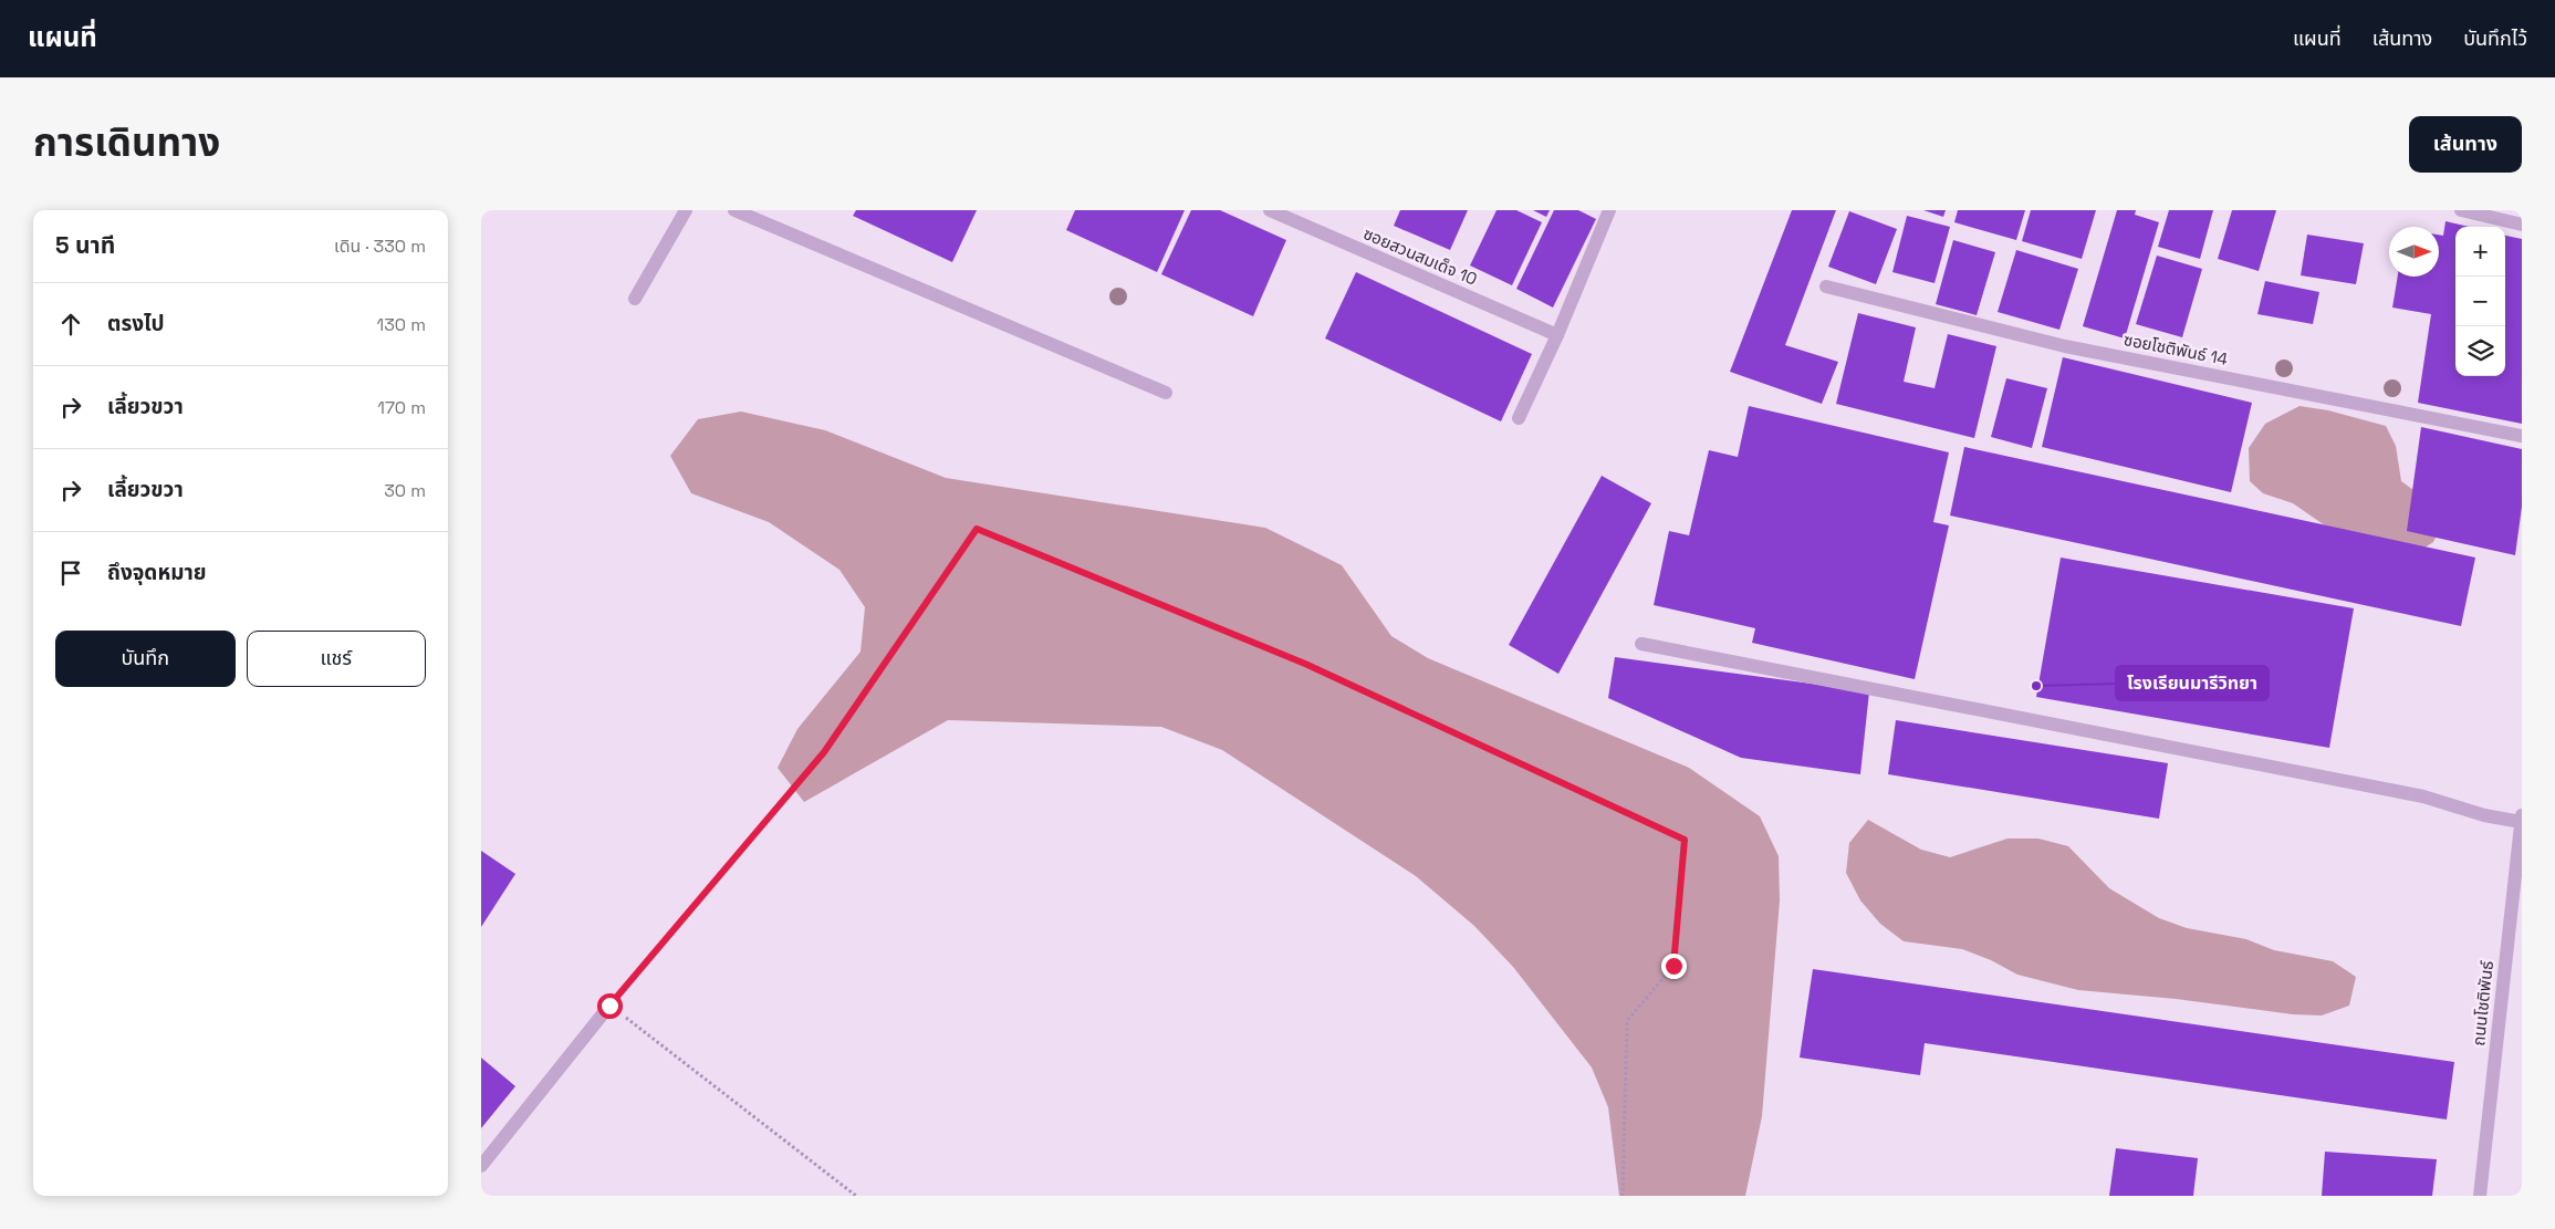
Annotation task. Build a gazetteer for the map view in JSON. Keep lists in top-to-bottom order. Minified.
{"streets":{"street":["ซอยสวนสมเด็จ 10","ซอยโชติพันธ์ 14","ถนนโชติพันธ์"]},"places":["โรงเรียนมารีวิทยา"],"north":"right","page":{"header":"แผนที่","nav":["แผนที่","เส้นทาง","บันทึกไว้"],"title":"การเดินทาง","buttons":["เส้นทาง",["บันทึก","แชร์"]],"heading":["5 นาที","เดิน · 330 m"],"map_buttons":["+","−"],"list":[["ตรงไป","130 m"],["เลี้ยวขวา","170 m"],["เลี้ยวขวา","30 m"],"ถึงจุดหมาย"]}}
